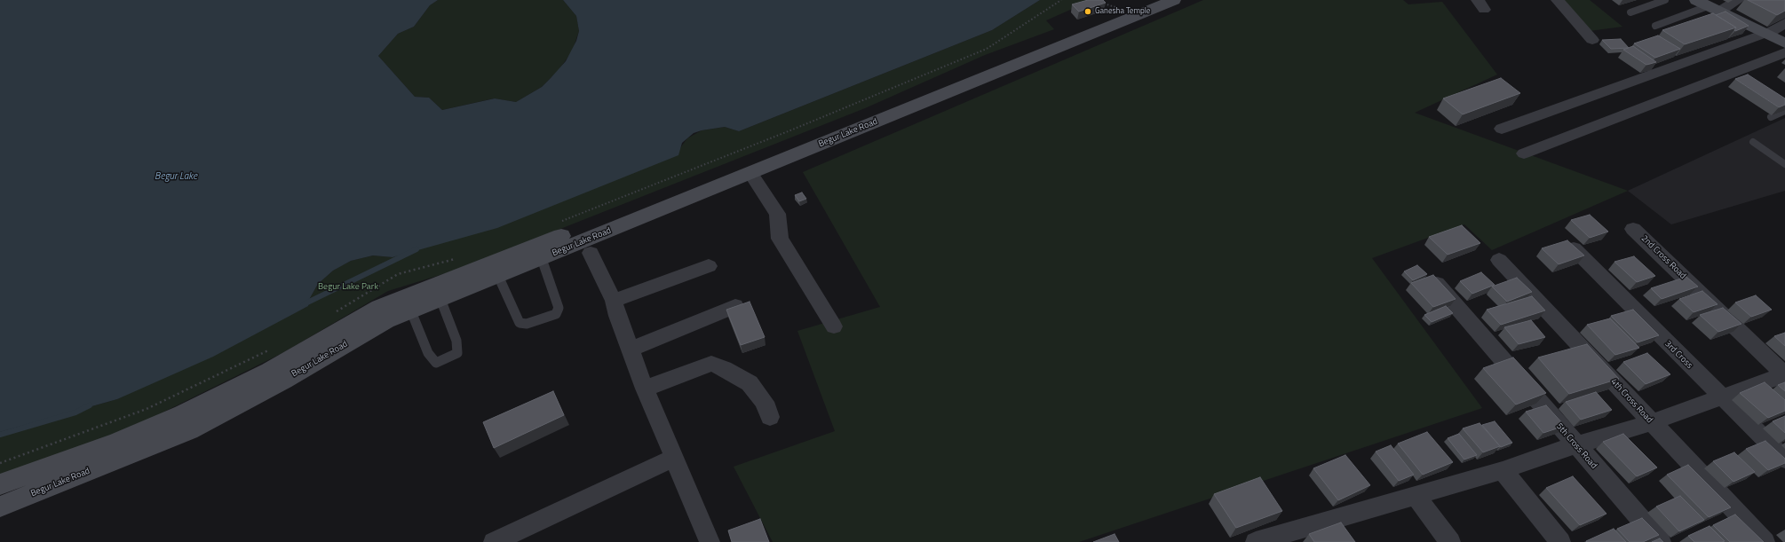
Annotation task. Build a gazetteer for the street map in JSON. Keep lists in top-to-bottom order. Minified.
{"streets":{"main road":["Begur Lake Road"],"street":["2nd Cross Road","3rd Cross","4th Cross Road","5th Cross Road"]},"water":["Begur Lake"],"parks":["Begur Lake Park"],"places":["Ganesha Temple"]}
